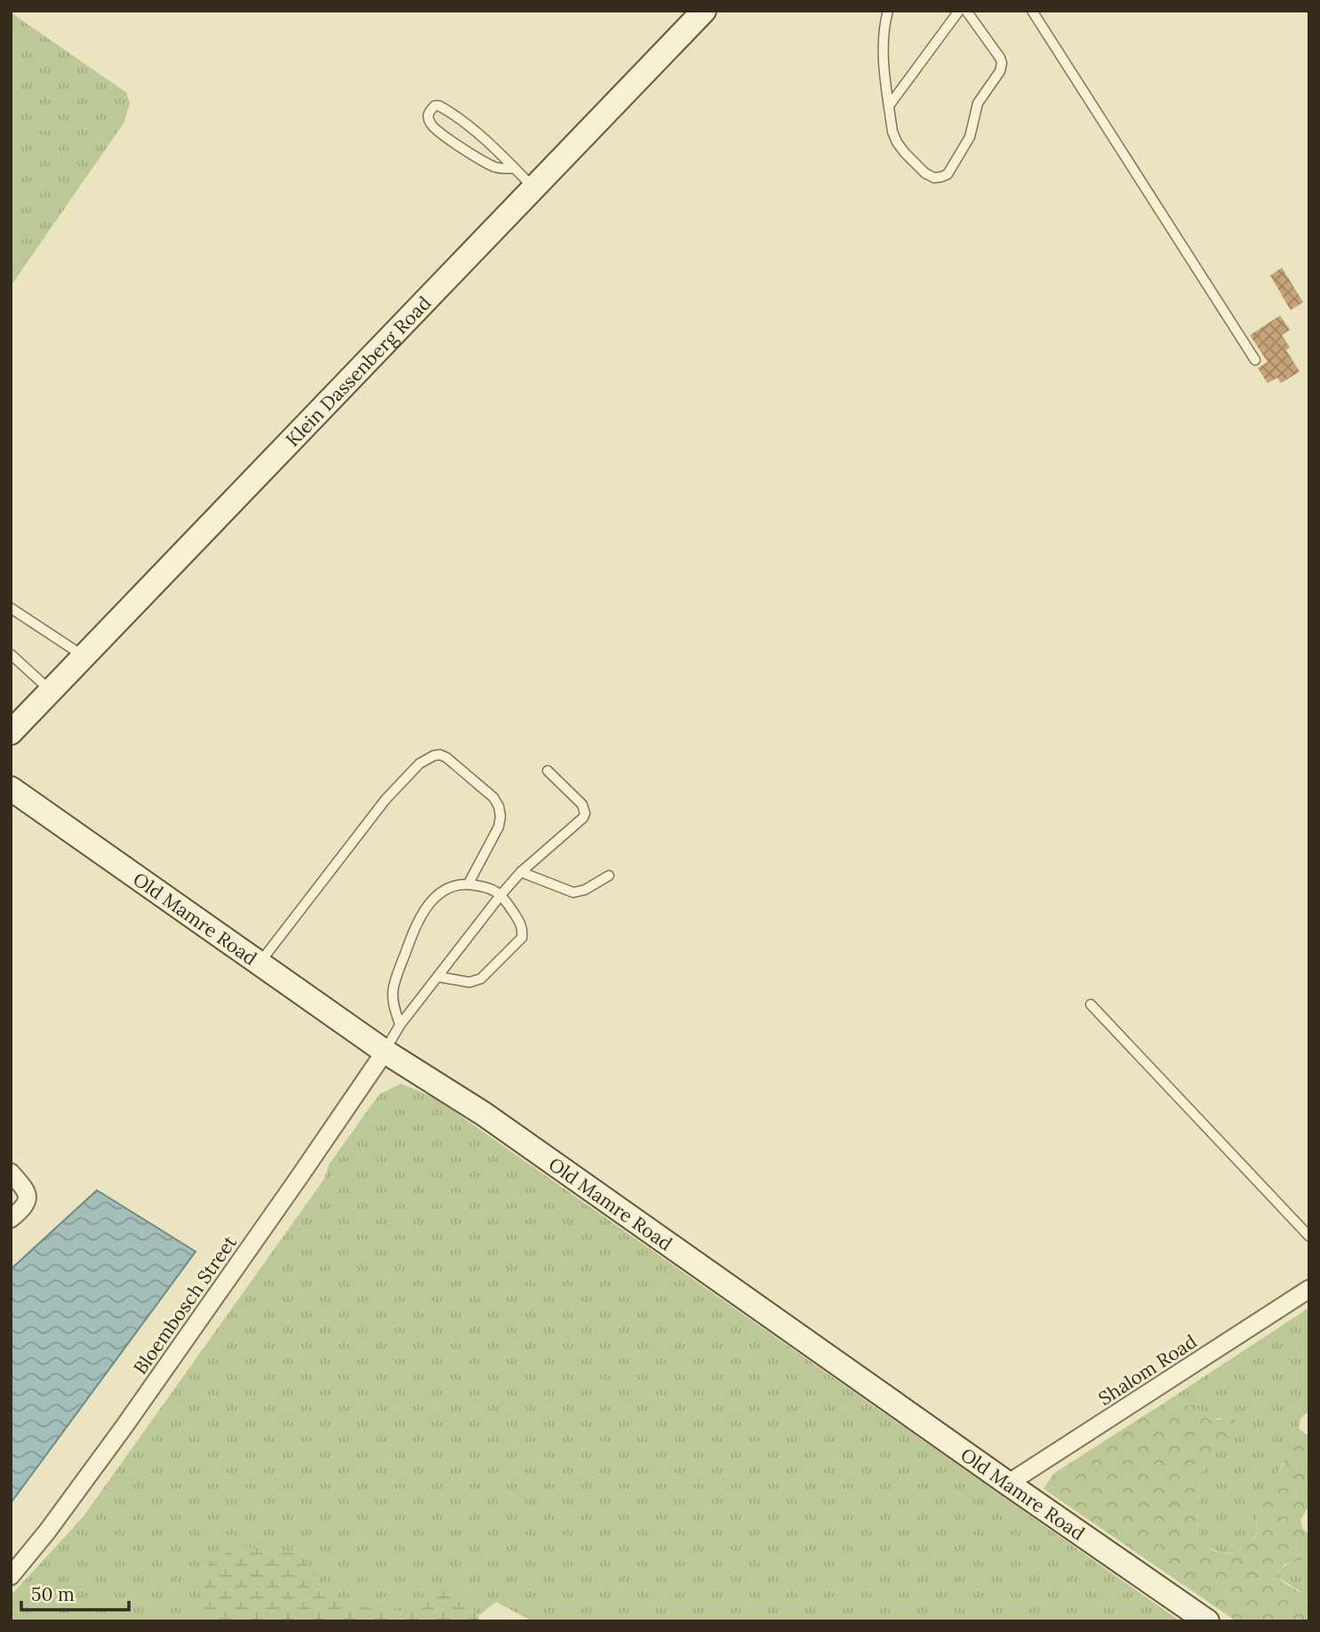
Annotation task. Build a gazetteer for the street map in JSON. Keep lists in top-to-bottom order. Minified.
{"streets":{"main road":["Klein Dassenberg Road","Old Mamre Road"],"street":["Bloembosch Street","Shalom Road"]},"crossings":[["Old Mamre Road","Bloembosch Street"],["Old Mamre Road","Shalom Road"]],"scale_bar":"50 m"}
